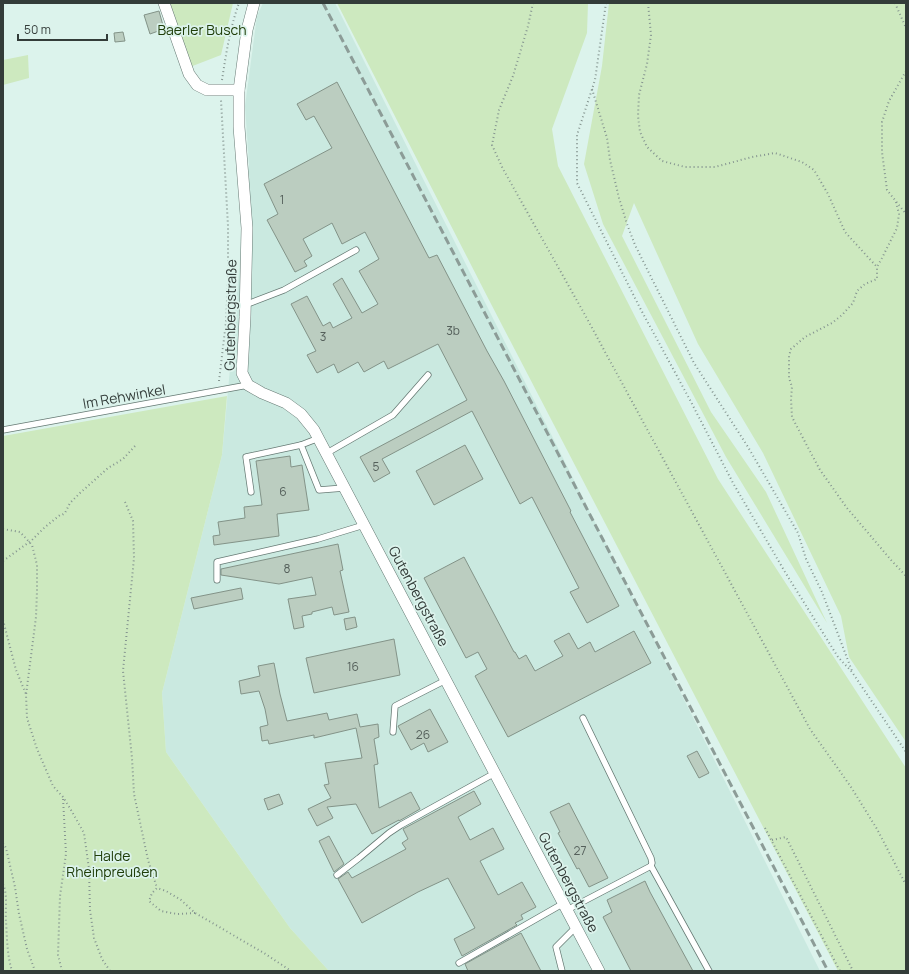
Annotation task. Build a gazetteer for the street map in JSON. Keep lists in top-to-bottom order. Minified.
{"streets":{"street":["Gutenbergstraße"],"lane":["Im Rehwinkel"]},"crossings":[["Gutenbergstraße","Im Rehwinkel"]],"parks":["Baerler Busch","Halde Rheinpreußen"],"house_numbers":["1","3b","3","5","6","8","16","26","27"],"scale_bar":"50 m"}
